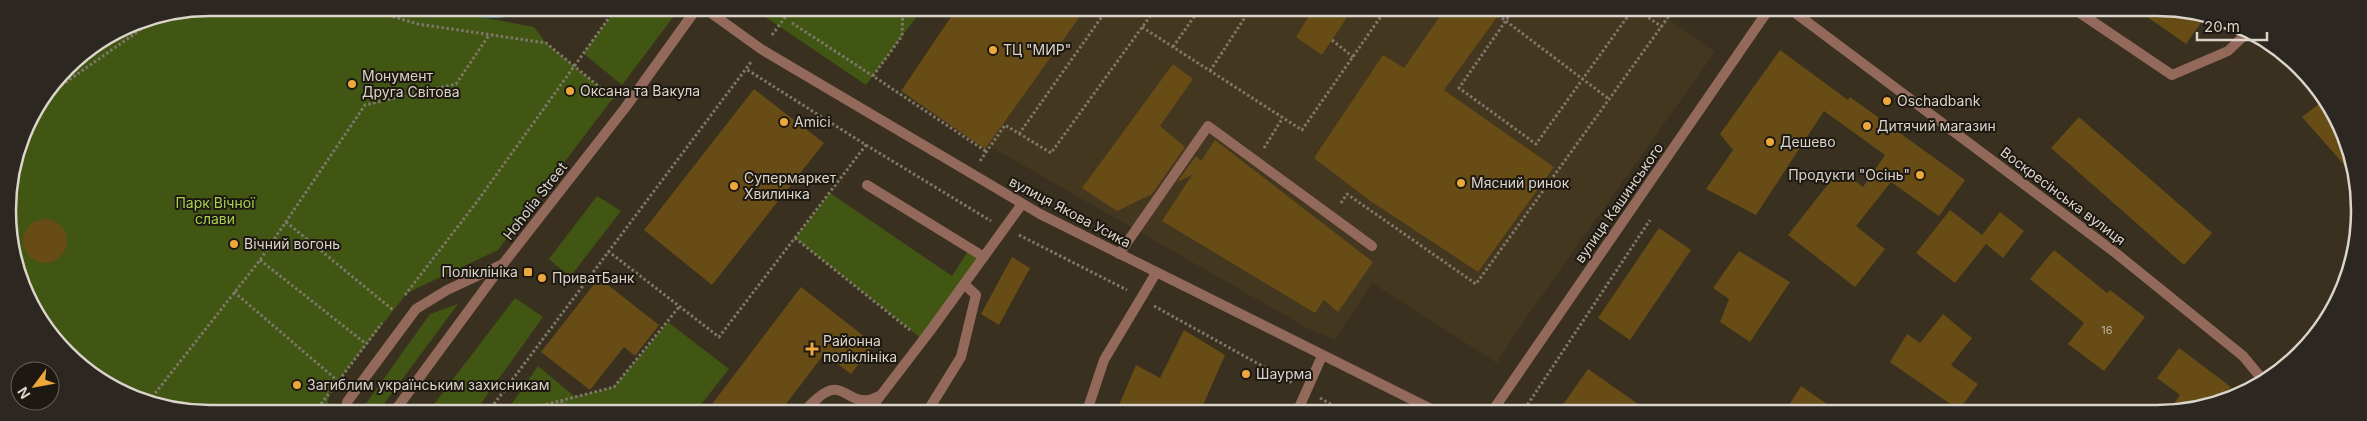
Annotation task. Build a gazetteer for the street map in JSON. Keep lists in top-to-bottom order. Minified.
{"streets":{"street":["Воскресінська вулиця","Hoholia Street","вулиця Кашинського","вулиця Якова Усика"]},"parks":["Парк Вічної слави"],"places":{"other":["ТЦ \"МИР\"","Монумент Друга Світова","Оксана та Вакула","Oschadbank","Amici","Дитячий магазин","Дешево","Продукти \"Осінь\"","Мясний ринок","Супермаркет Хвилинка","Вічний вогонь","ПриватБанк","Шаурма","Загиблим українським захисникам"],"transit":["Поліклініка"],"health":["Районна поліклініка"]},"house_numbers":["16"],"scale_bar":"20 m","north":"bottom left"}
